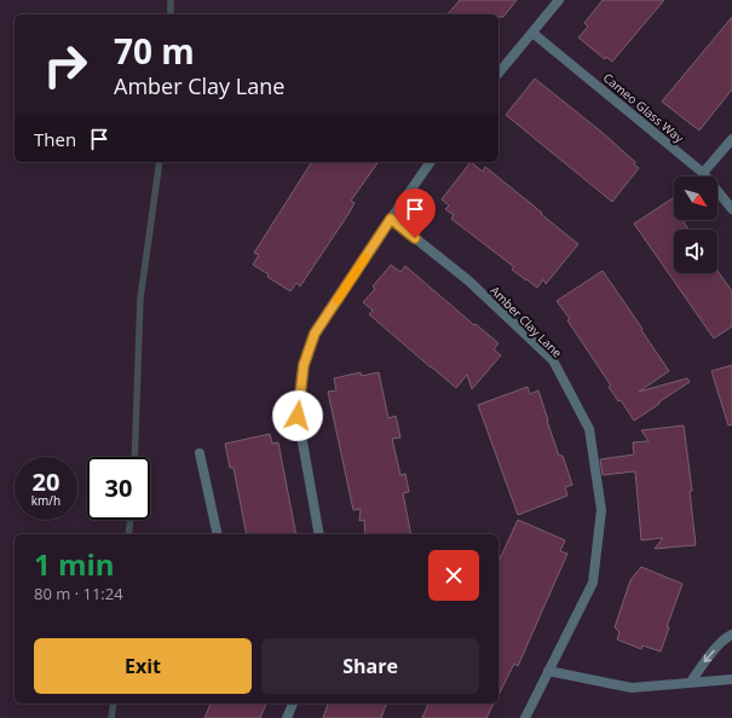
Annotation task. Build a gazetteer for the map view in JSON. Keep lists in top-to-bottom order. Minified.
{"streets":{"street":["Cameo Glass Way","Amber Clay Lane"]},"north":"bottom right","page":{"turn":["70 m","Amber Clay Lane"],"then":"Then","speed":"20 km/h","limit":"30","heading":["1 min","80 m · 11:24"],"buttons":["Exit","Share"]}}
